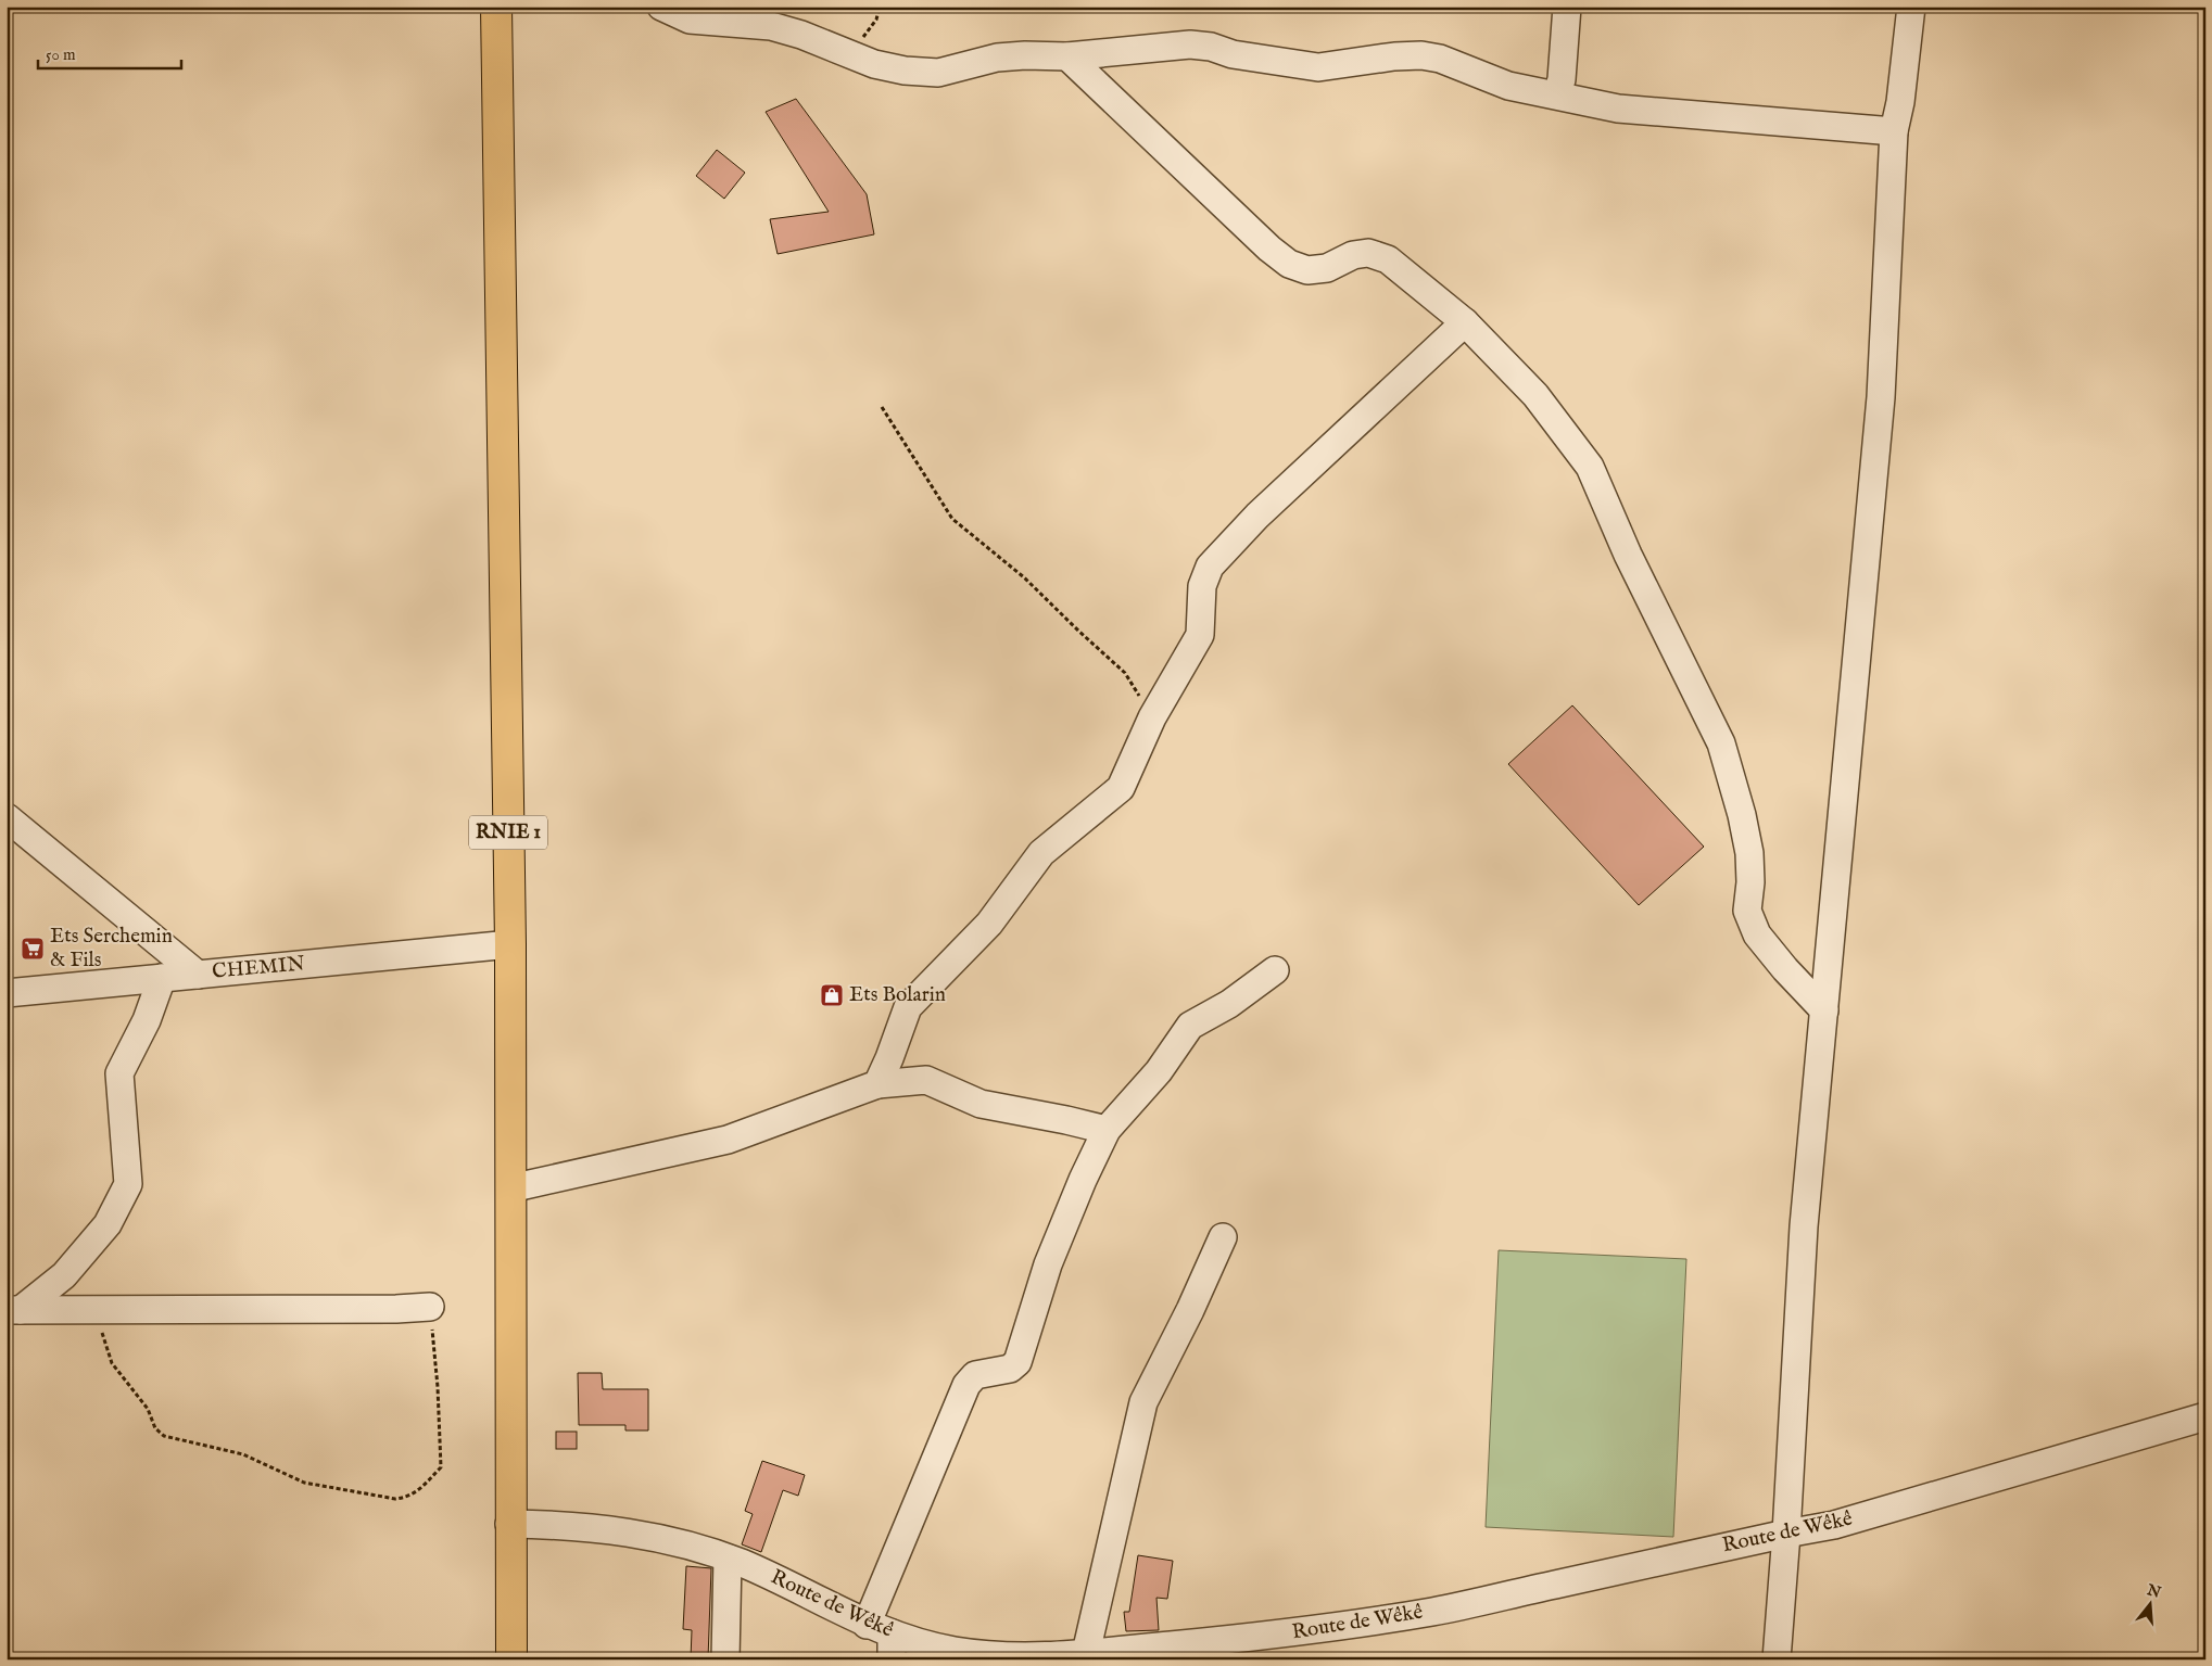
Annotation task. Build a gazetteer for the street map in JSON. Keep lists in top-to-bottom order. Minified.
{"streets":{"highway":["RNIE 1"],"street":["CHEMIN","Route de Wêkê"]},"crossings":[["RNIE 1","CHEMIN"],["RNIE 1","Route de Wêkê"]],"places":{"supermarket":["Ets Serchemin & Fils"],"shop":["Ets Bolarin"]},"scale_bar":"50 m","north":"top"}
